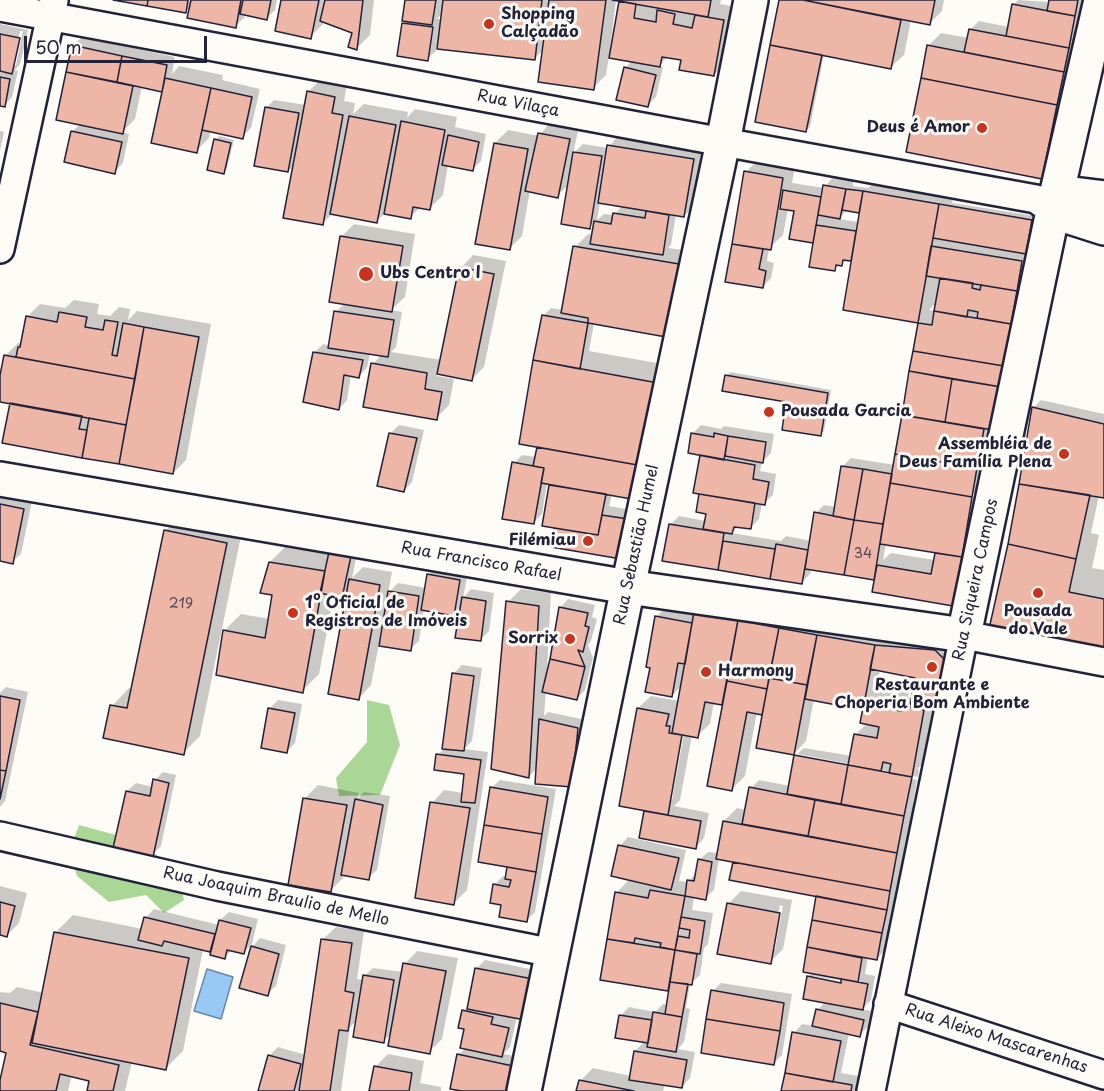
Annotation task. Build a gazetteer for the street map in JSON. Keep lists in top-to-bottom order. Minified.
{"streets":{"main road":["Rua Sebastião Humel","Rua Francisco Rafael","Rua Siqueira Campos"],"street":["Rua Vilaça","Rua Joaquim Braulio de Mello","Rua Aleixo Mascarenhas"]},"crossings":[["Rua Vilaça","Rua Sebastião Humel"],["Rua Vilaça","Rua Siqueira Campos"],["Rua Sebastião Humel","Rua Francisco Rafael"],["Rua Sebastião Humel","Rua Joaquim Braulio de Mello"],["Rua Francisco Rafael","Rua Siqueira Campos"],["Rua Siqueira Campos","Rua Aleixo Mascarenhas"]],"places":["Shopping Calçadão","Deus é Amor","Ubs Centro I","Pousada Garcia","Assembléia de Deus Família Plena","Filémiau","Pousada do Vale","1º Oficial de Registros de Imóveis","Sorrix","Restaurante e Choperia Bom Ambiente","Harmony"],"house_numbers":["34","219"],"scale_bar":"50 m"}
